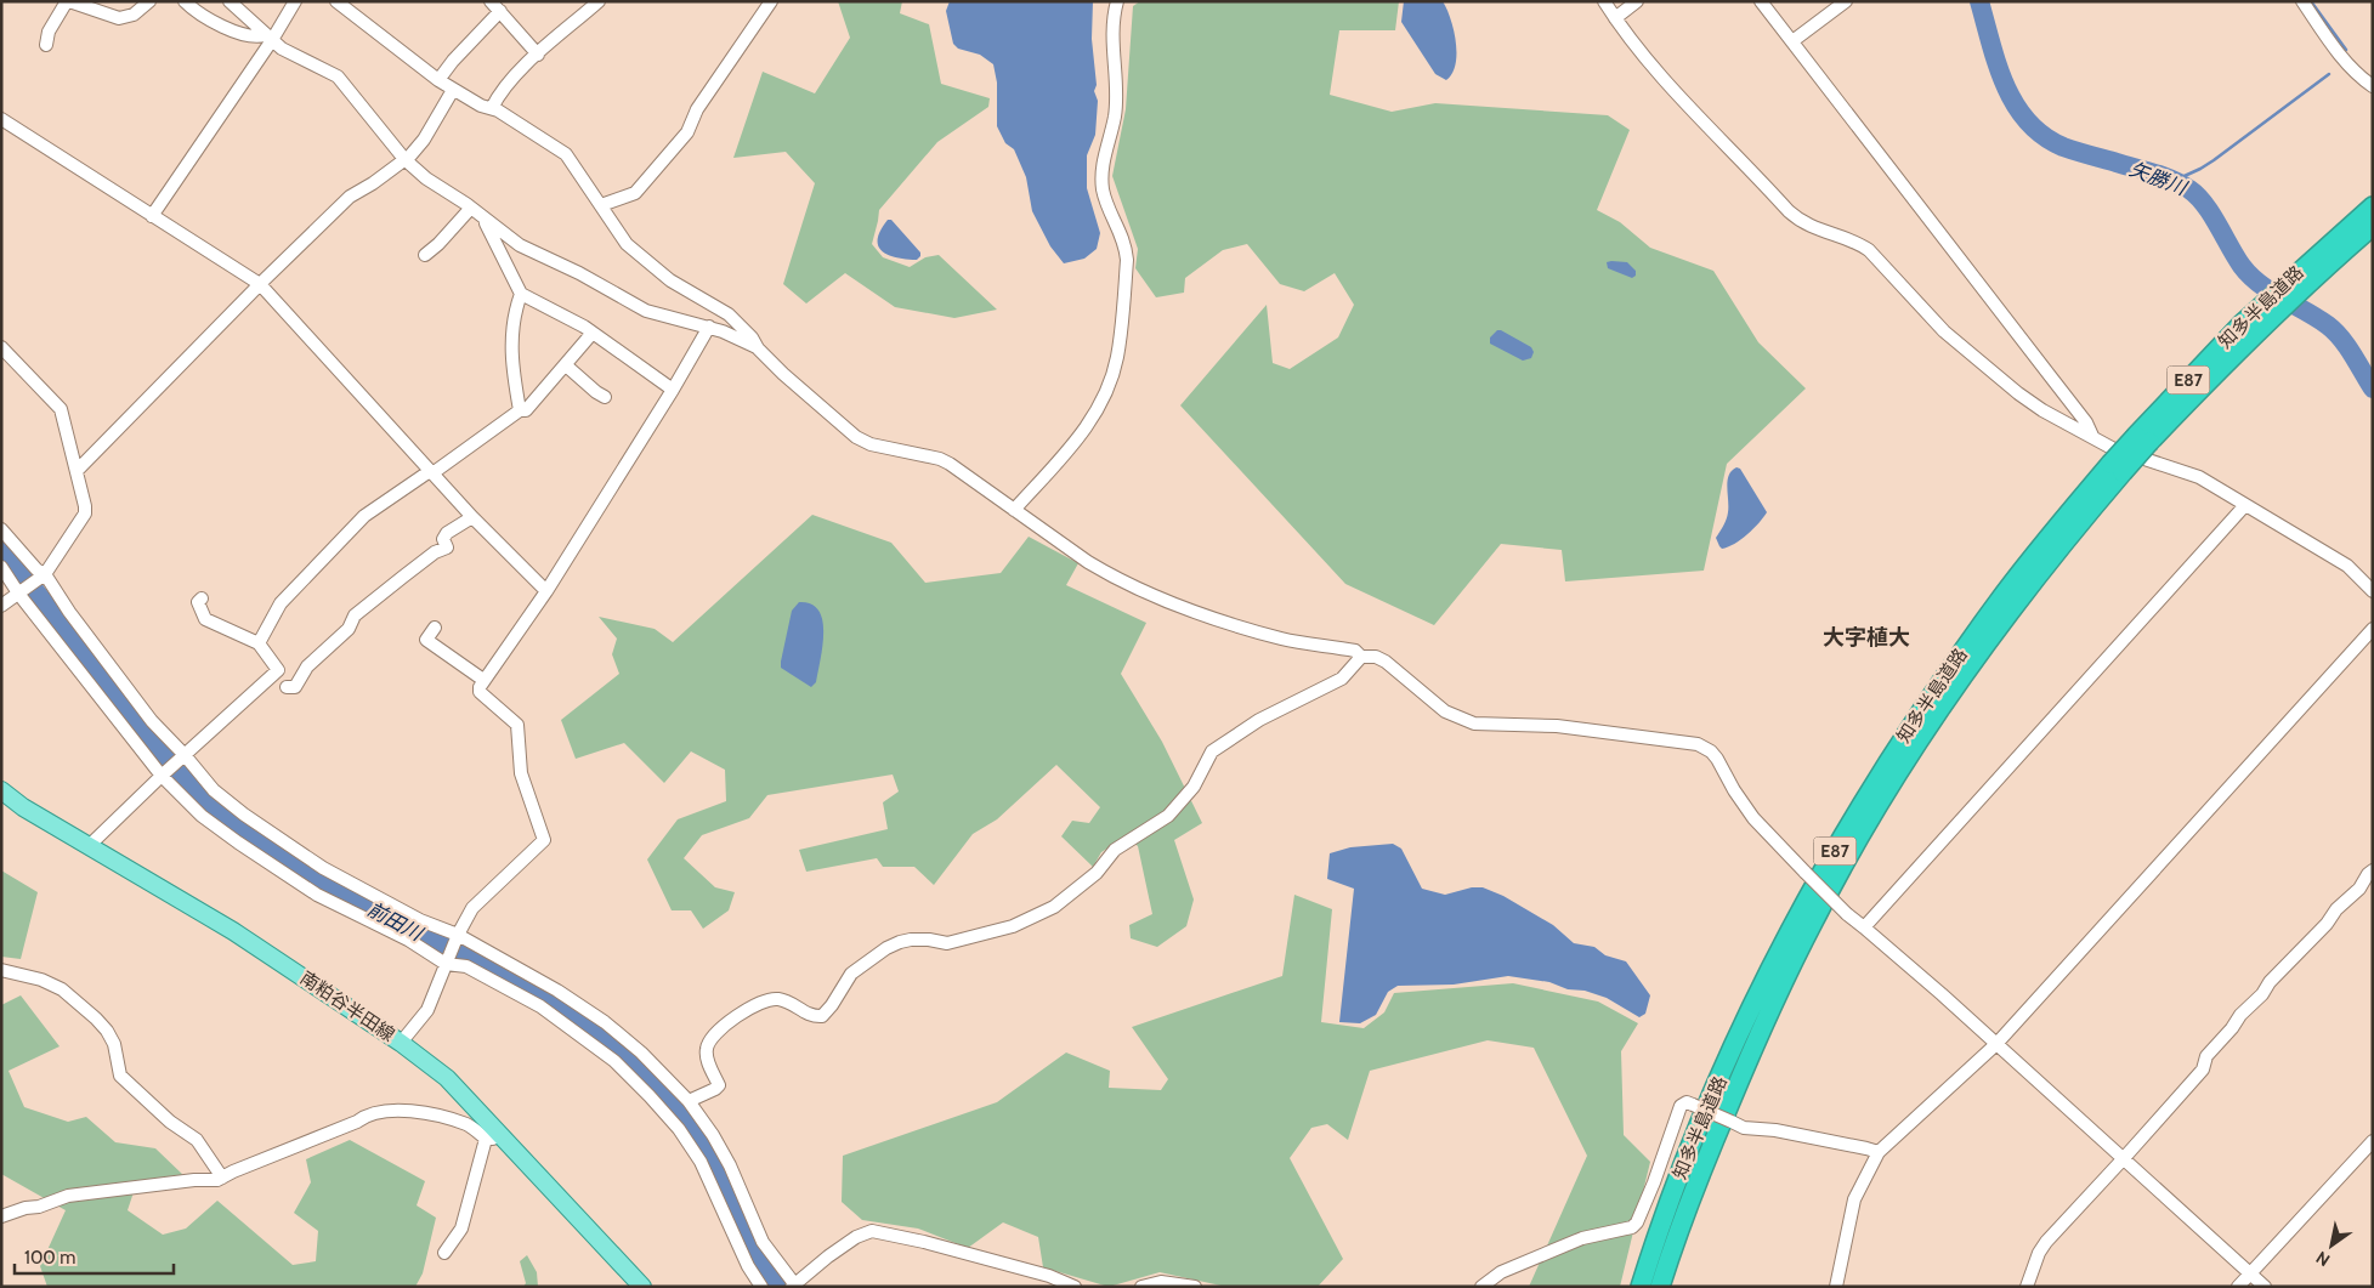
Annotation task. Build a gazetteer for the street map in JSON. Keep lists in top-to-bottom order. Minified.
{"streets":{"highway":["知多半島道路","E87"],"main road":["南粕谷半田線"]},"districts":["大字植大"],"water":["矢勝川","前田川"],"scale_bar":"100 m","north":"bottom left"}
